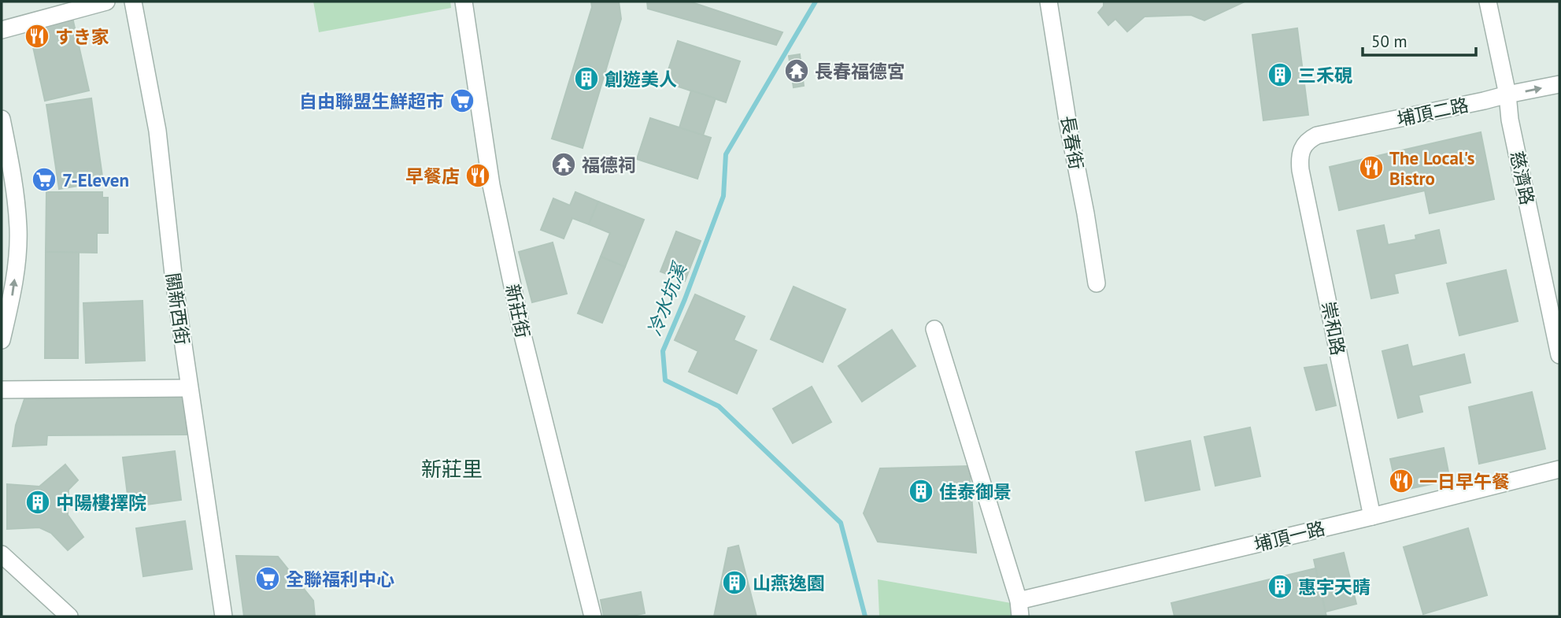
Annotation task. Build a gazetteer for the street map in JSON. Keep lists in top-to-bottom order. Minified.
{"streets":{"street":["埔頂二路","長春街","慈濟路","關新西街","新莊街","崇和路","埔頂一路"]},"crossings":[["埔頂二路","慈濟路"],["埔頂二路","崇和路"],["崇和路","埔頂一路"]],"districts":["新莊里"],"water":["冷水坑溪"],"places":{"restaurant":["すき家","The Local's Bistro","早餐店","一日早午餐"],"temple":["長春福德宮","福德祠"],"building":["三禾硯","創遊美人","佳泰御景","中陽樓擇院","山燕逸園","惠宇天晴"],"supermarket":["自由聯盟生鮮超市","7-Eleven","全聯福利中心"]},"scale_bar":"50 m"}
